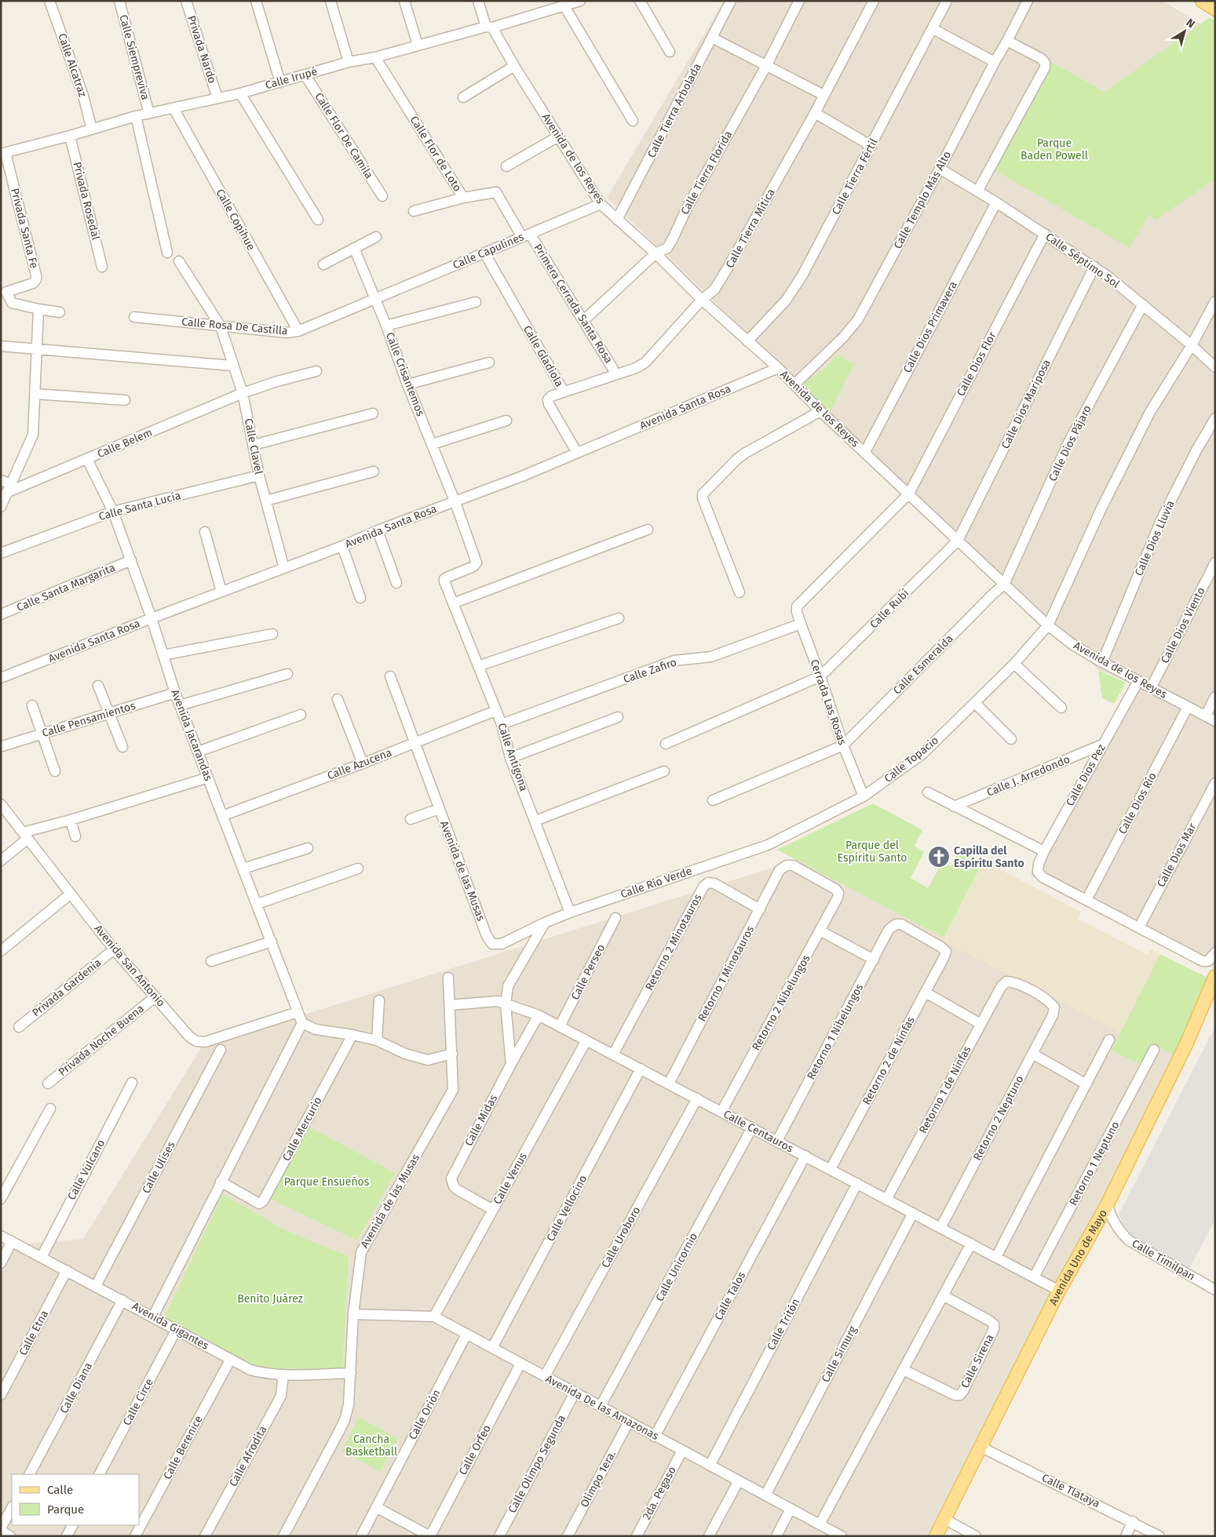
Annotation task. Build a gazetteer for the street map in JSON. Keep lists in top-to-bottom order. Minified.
{"streets":{"main road":["Avenida Uno de Mayo"],"street":["Privada Nardo","Calle Siempreviva","Calle Alcatraz","Calle Irupé","Calle Tierra Arbolada","Calle Flor De Camila","Calle Flor de Loto","Avenida de los Reyes","Calle Tierra Florida","Calle Tierra Fértil","Calle Templo Más Alto","Privada Rosedal","Calle Copihue","Privada Santa Fe","Calle Tierra Mítica","Calle Capulines","Calle Séptimo Sol","Primera Cerrada Santa Rosa","Calle Rosa De Castilla","Calle Dios Primavera","Calle Gladiola","Calle Dios Flor","Calle Crisantemos","Calle Dios Mariposa","Avenida Santa Rosa","Calle Belem","Calle Dios Pájaro","Calle Clavel","Calle Santa Lucía","Calle Dios Lluvia","Calle Santa Margarita","Calle Rubí","Calle Dios Viento","Calle Esmeralda","Calle Zafiro","Cerrada Las Rosas","Calle Pensamientos","Avenida Jacarandas","Calle Antígona","Calle Topacio","Calle Azucena","Calle Dios Pez","Calle J. Arredondo","Calle Dios Río","Calle Dios Mar","Avenida de las Musas","Calle Río Verde","Retorno 2 Minotauros","Avenida San Antonio","Calle Perseo","Retorno 1 Minotauros","Privada Gardenia","Retorno 2 Nibelungos","Retorno 1 Nibelungos","Privada Noche Buena","Retorno 2 de Ninfas","Retorno 1 de Ninfas","Retorno 2 Neptuno","Calle Midas","Calle Mercurio","Calle Centauros","Retorno 1 Neptuno","Calle Ulises","Calle Vulcano","Calle Venus","Calle Vellocino","Calle Uroboro","Calle Timilpan","Calle Unicornio","Calle Talos","Calle Tritón","Avenida Gigantes","Calle Etna","Calle Simurg","Calle Sirena","Calle Diana","Calle Circe","Avenida De las Amazonas","Calle Orión","Calle Berenice","Calle Orfeo","Calle Afrodita","Calle Olimpo Segunda","Olimpo 1era.","Calle Tlataya","2da. Pegaso"]},"crossings":[["Privada Nardo","Calle Irupé"],["Calle Siempreviva","Calle Irupé"],["Calle Alcatraz","Calle Irupé"],["Calle Irupé","Calle Flor De Camila"],["Calle Irupé","Calle Flor de Loto"],["Calle Irupé","Avenida de los Reyes"],["Calle Irupé","Privada Rosedal"],["Calle Irupé","Calle Copihue"],["Calle Irupé","Privada Santa Fe"],["Calle Tierra Arbolada","Avenida de los Reyes"],["Calle Flor de Loto","Calle Capulines"],["Calle Flor de Loto","Primera Cerrada Santa Rosa"],["Avenida de los Reyes","Calle Tierra Florida"],["Avenida de los Reyes","Calle Tierra Fértil"],["Avenida de los Reyes","Calle Templo Más Alto"],["Avenida de los Reyes","Calle Tierra Mítica"],["Avenida de los Reyes","Calle Capulines"],["Avenida de los Reyes","Calle Dios Primavera"],["Avenida de los Reyes","Calle Dios Flor"],["Avenida de los Reyes","Calle Dios Mariposa"],["Avenida de los Reyes","Avenida Santa Rosa"],["Avenida de los Reyes","Calle Dios Pájaro"],["Avenida de los Reyes","Calle Dios Lluvia"],["Avenida de los Reyes","Calle Rubí"],["Avenida de los Reyes","Calle Dios Viento"],["Avenida de los Reyes","Calle Esmeralda"],["Avenida de los Reyes","Cerrada Las Rosas"],["Avenida de los Reyes","Calle Topacio"],["Avenida de los Reyes","Calle Dios Pez"],["Avenida de los Reyes","Calle Dios Río"],["Calle Tierra Florida","Primera Cerrada Santa Rosa"],["Calle Templo Más Alto","Calle Séptimo Sol"],["Calle Copihue","Calle Rosa De Castilla"],["Calle Tierra Mítica","Primera Cerrada Santa Rosa"],["Calle Tierra Mítica","Calle Gladiola"],["Calle Capulines","Primera Cerrada Santa Rosa"],["Calle Capulines","Calle Rosa De Castilla"],["Calle Capulines","Calle Gladiola"],["Calle Capulines","Calle Crisantemos"],["Calle Séptimo Sol","Calle Dios Primavera"],["Calle Séptimo Sol","Calle Dios Flor"],["Calle Séptimo Sol","Calle Dios Mariposa"],["Calle Séptimo Sol","Calle Dios Pájaro"],["Calle Séptimo Sol","Calle Topacio"],["Calle Rosa De Castilla","Calle Crisantemos"],["Calle Rosa De Castilla","Calle Clavel"],["Calle Gladiola","Avenida Santa Rosa"],["Calle Dios Flor","Cerrada Las Rosas"],["Calle Crisantemos","Avenida Santa Rosa"],["Calle Crisantemos","Calle Antígona"],["Calle Dios Mariposa","Calle Rubí"],["Avenida Santa Rosa","Calle Clavel"],["Avenida Santa Rosa","Avenida Jacarandas"],["Avenida Santa Rosa","Calle Antígona"],["Calle Belem","Calle Clavel"],["Calle Belem","Avenida Jacarandas"],["Calle Dios Pájaro","Calle Esmeralda"],["Calle Clavel","Calle Santa Lucía"],["Calle Santa Lucía","Avenida Jacarandas"],["Calle Santa Margarita","Avenida Jacarandas"],["Calle Rubí","Cerrada Las Rosas"],["Calle Esmeralda","Cerrada Las Rosas"],["Calle Zafiro","Cerrada Las Rosas"],["Calle Zafiro","Calle Antígona"],["Cerrada Las Rosas","Calle Topacio"],["Calle Pensamientos","Avenida Jacarandas"],["Avenida Jacarandas","Calle Azucena"],["Avenida Jacarandas","Avenida San Antonio"],["Calle Antígona","Calle Azucena"],["Calle Antígona","Calle Río Verde"],["Calle Topacio","Calle Río Verde"],["Calle Azucena","Avenida de las Musas"],["Calle Dios Pez","Calle J. Arredondo"],["Calle Dios Pez","Calle Dios Río"],["Avenida de las Musas","Calle Río Verde"],["Avenida de las Musas","Calle Centauros"],["Avenida de las Musas","Avenida Gigantes"],["Avenida de las Musas","Avenida De las Amazonas"],["Retorno 2 Minotauros","Retorno 1 Minotauros"],["Retorno 2 Minotauros","Calle Centauros"],["Avenida San Antonio","Privada Gardenia"],["Avenida San Antonio","Privada Noche Buena"],["Calle Perseo","Calle Centauros"],["Retorno 1 Minotauros","Retorno 2 Nibelungos"],["Retorno 1 Minotauros","Calle Centauros"],["Retorno 2 Nibelungos","Calle Centauros"],["Retorno 1 Nibelungos","Retorno 2 de Ninfas"],["Retorno 1 Nibelungos","Calle Centauros"],["Retorno 2 de Ninfas","Calle Centauros"],["Retorno 1 de Ninfas","Retorno 2 Neptuno"],["Retorno 1 de Ninfas","Calle Centauros"],["Retorno 2 Neptuno","Calle Centauros"],["Calle Midas","Calle Centauros"],["Calle Midas","Calle Venus"],["Calle Centauros","Retorno 1 Neptuno"],["Calle Centauros","Calle Venus"],["Calle Centauros","Calle Vellocino"],["Calle Centauros","Calle Uroboro"],["Calle Centauros","Avenida Uno de Mayo"],["Calle Centauros","Calle Unicornio"],["Calle Centauros","Calle Talos"],["Calle Centauros","Calle Tritón"],["Calle Centauros","Calle Simurg"],["Calle Ulises","Avenida Gigantes"],["Calle Vulcano","Avenida Gigantes"],["Calle Venus","Avenida De las Amazonas"],["Calle Vellocino","Avenida De las Amazonas"],["Calle Uroboro","Avenida De las Amazonas"],["Avenida Uno de Mayo","Calle Timilpan"],["Avenida Uno de Mayo","Calle Tlataya"],["Calle Unicornio","Avenida De las Amazonas"],["Calle Talos","Avenida De las Amazonas"],["Calle Tritón","Avenida De las Amazonas"],["Avenida Gigantes","Calle Etna"],["Avenida Gigantes","Calle Diana"],["Avenida Gigantes","Calle Circe"],["Avenida Gigantes","Calle Berenice"],["Avenida Gigantes","Calle Afrodita"],["Calle Simurg","Avenida De las Amazonas"],["Avenida De las Amazonas","Calle Orión"],["Avenida De las Amazonas","Calle Orfeo"],["Avenida De las Amazonas","Calle Olimpo Segunda"],["Avenida De las Amazonas","Olimpo 1era."],["Avenida De las Amazonas","2da. Pegaso"]],"parks":["Parque Baden Powell","Parque del Espíritu Santo","Parque Ensueños","Benito Juárez","Cancha Basketball"],"places":{"church":["Capilla del Espíritu Santo"]},"legend":["Calle","Parque"],"north":"top right"}
